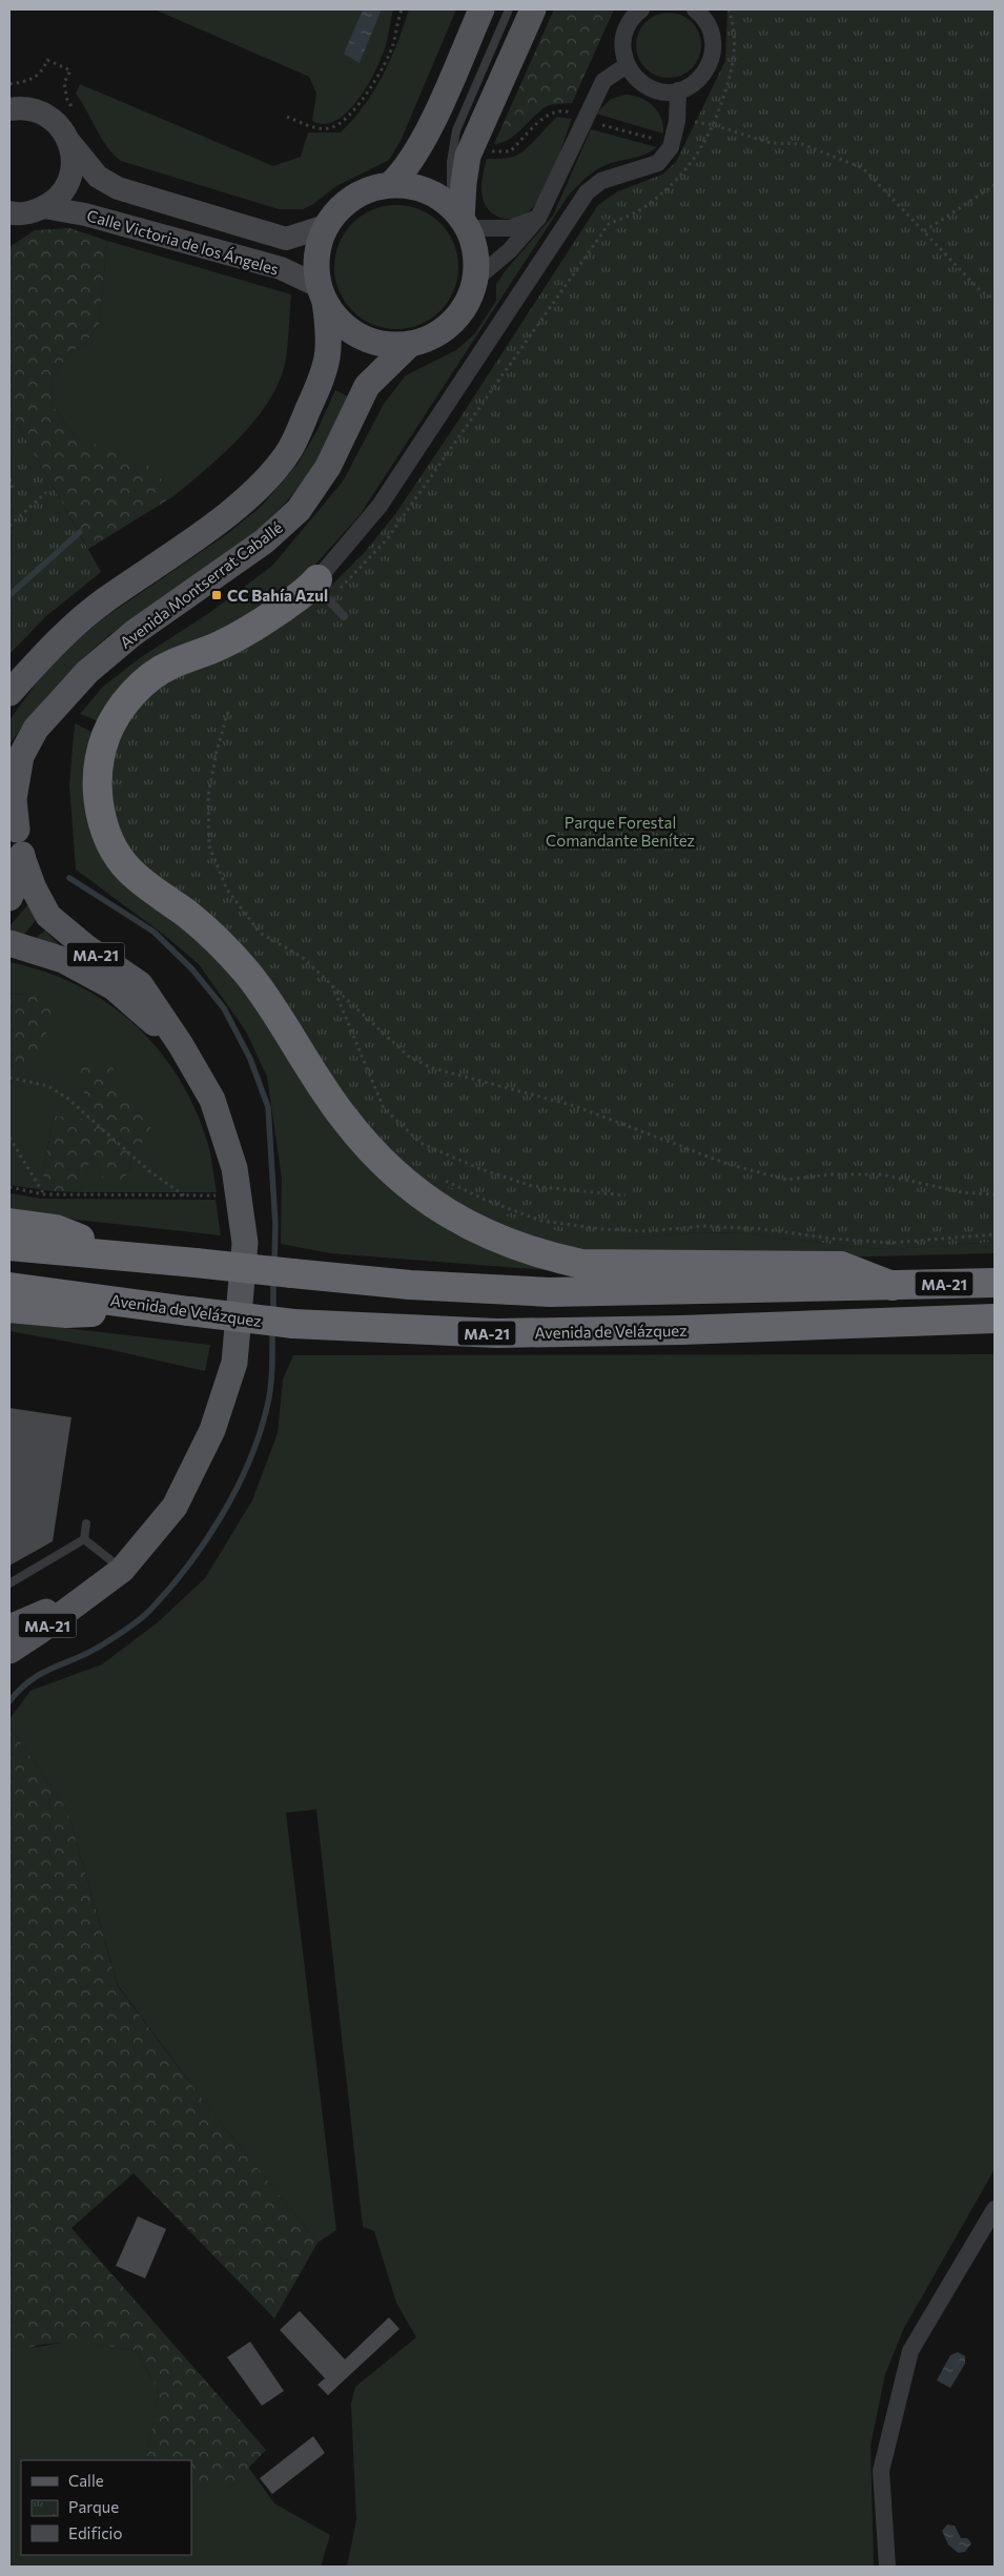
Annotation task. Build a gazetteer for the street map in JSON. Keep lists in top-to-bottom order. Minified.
{"streets":{"highway":["MA-21","Avenida de Velázquez"],"main road":["Calle Victoria de los Ángeles","Avenida Montserrat Caballé"]},"crossings":[["Calle Victoria de los Ángeles","Avenida Montserrat Caballé"],["Avenida Montserrat Caballé","MA-21"]],"parks":["Parque Forestal Comandante Benítez"],"places":{"transit":["CC Bahía Azul"]},"legend":["Calle","Parque","Edificio"]}
